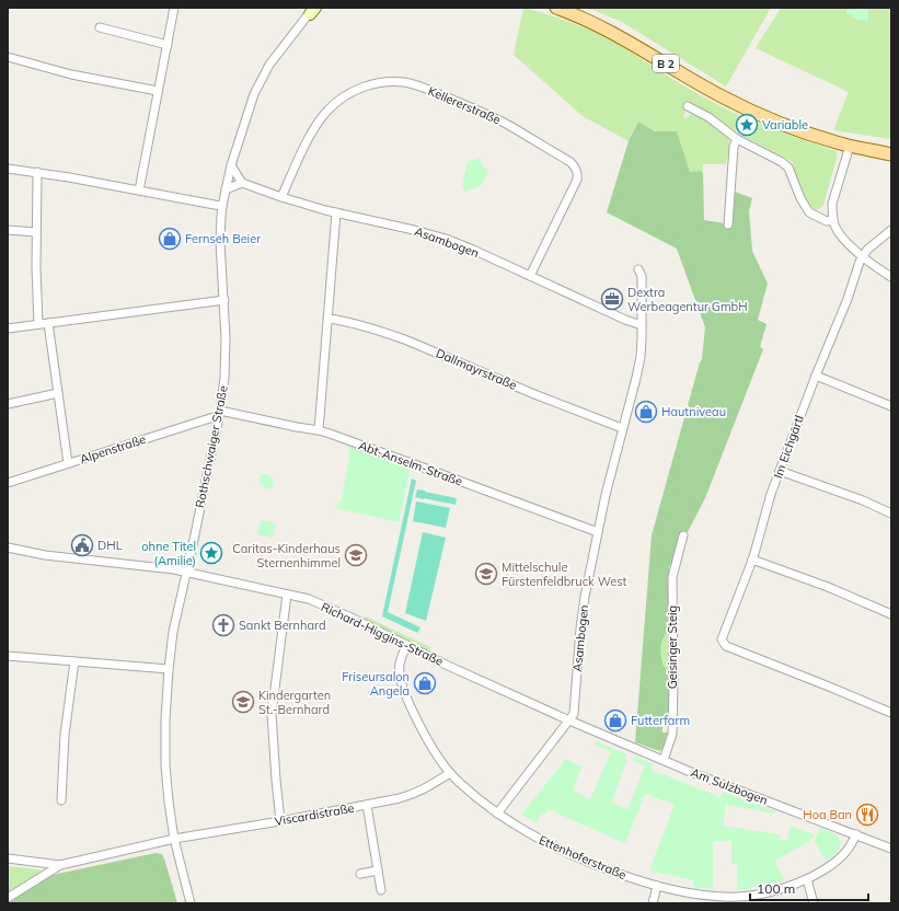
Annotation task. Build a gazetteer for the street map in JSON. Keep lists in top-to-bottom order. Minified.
{"streets":{"main road":["B 2"],"street":["Kellererstraße","Asambogen","Dallmayrstraße","Rothschwaiger Straße","Im Eichgärtl","Alpenstraße","Abt-Anselm-Straße","Richard-Higgins-Straße","Geisinger Steig","Am Sulzbogen","Viscardistraße","Ettenhoferstraße"]},"crossings":[["Kellererstraße","Asambogen"],["Asambogen","Dallmayrstraße"],["Asambogen","Abt-Anselm-Straße"],["Asambogen","Richard-Higgins-Straße"],["Asambogen","Am Sulzbogen"],["Rothschwaiger Straße","Alpenstraße"],["Rothschwaiger Straße","Abt-Anselm-Straße"],["Rothschwaiger Straße","Richard-Higgins-Straße"],["Rothschwaiger Straße","Viscardistraße"],["Alpenstraße","Abt-Anselm-Straße"],["Richard-Higgins-Straße","Am Sulzbogen"],["Richard-Higgins-Straße","Ettenhoferstraße"],["Geisinger Steig","Am Sulzbogen"],["Am Sulzbogen","Ettenhoferstraße"],["Viscardistraße","Ettenhoferstraße"]],"places":{"place":["Variable","ohne Titel (Amilie)"],"shop":["Fernseh Beier","Hautniveau","Friseursalon Angela","Futterfarm"],"office":["Dextra Werbeagentur GmbH"],"public building":["DHL"],"school or university":["Caritas-Kinderhaus Sternenhimmel","Mittelschule Fürstenfeldbruck West","Kindergarten St.-Bernhard"],"church":["Sankt Bernhard"],"restaurant":["Hoa Ban"]},"scale_bar":"100 m"}
